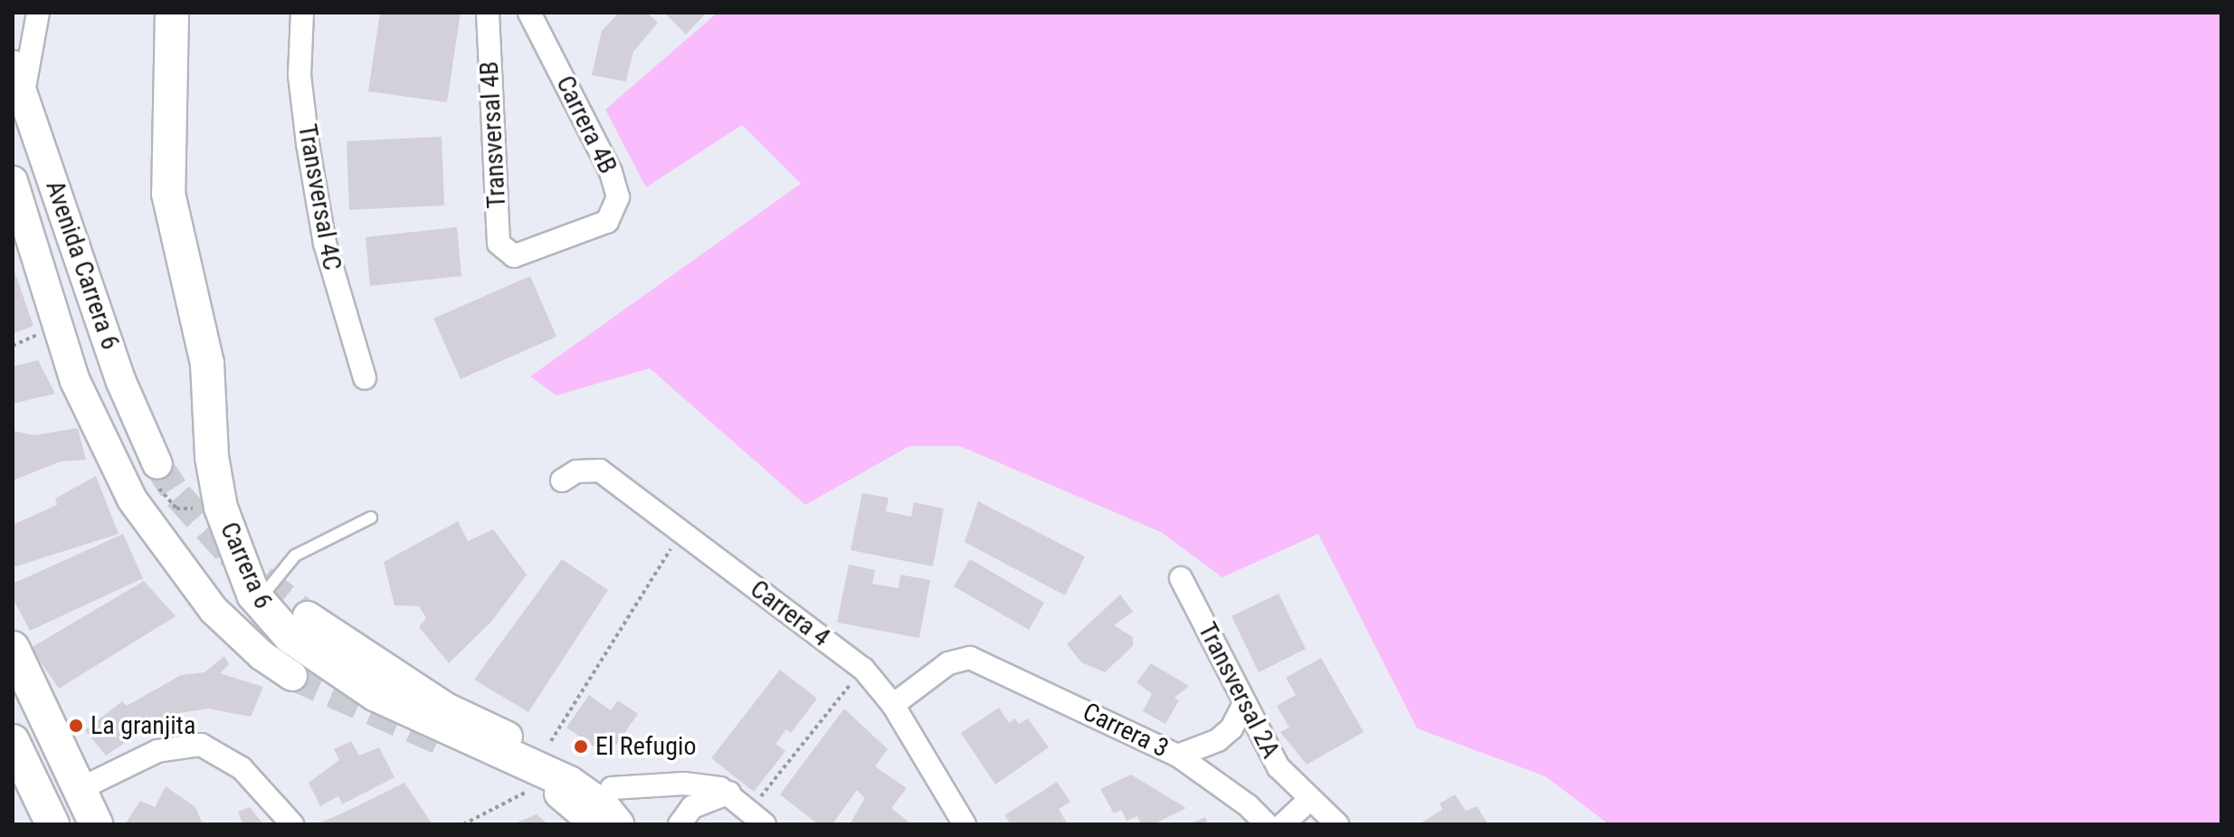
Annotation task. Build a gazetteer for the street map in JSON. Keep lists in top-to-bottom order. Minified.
{"streets":{"main road":["Avenida Carrera 6","Carrera 6"],"street":["Carrera 4B","Transversal 4B","Transversal 4C","Carrera 4","Transversal 2A","Carrera 3"]},"crossings":[["Carrera 4B","Transversal 4B"],["Carrera 4","Carrera 3"]],"places":["La granjita","El Refugio"]}
